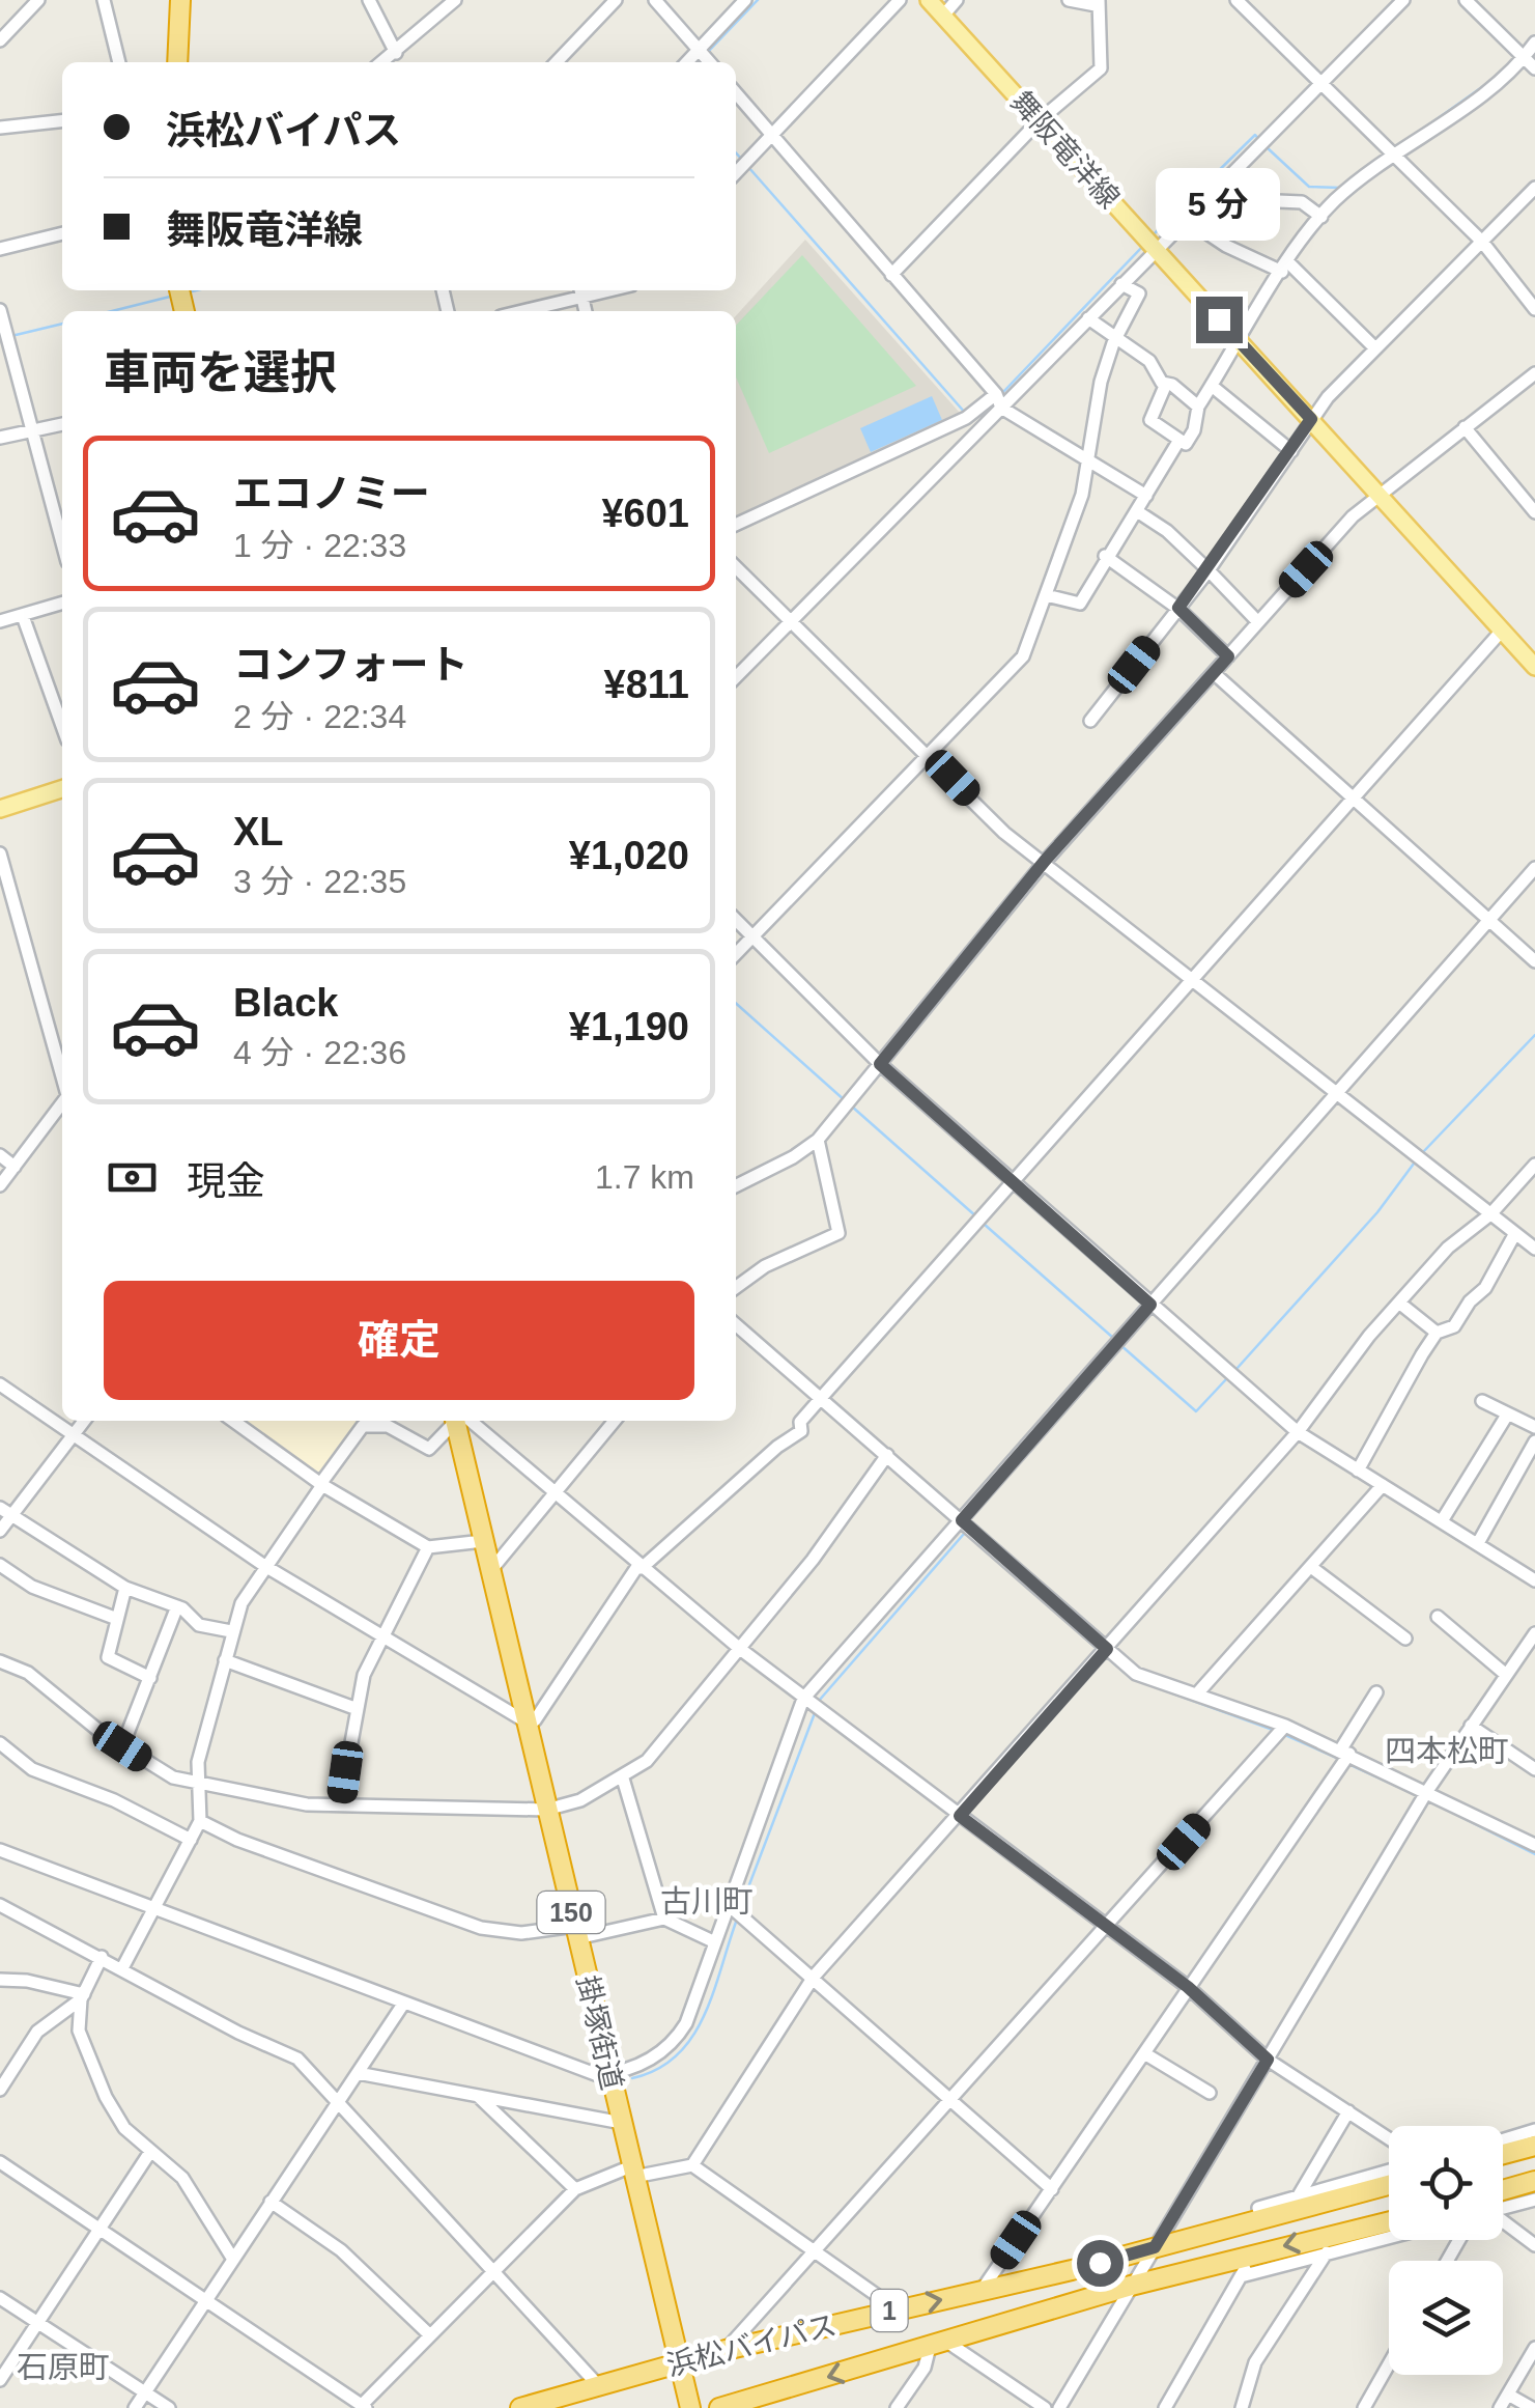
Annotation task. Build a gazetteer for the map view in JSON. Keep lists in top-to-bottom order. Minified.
{"streets":{"highway":["150","掛塚街道","1","浜松バイパス"],"main road":["舞阪竜洋線"]},"crossings":[["掛塚街道","浜松バイパス"]],"districts":["四本松町","古川町","石原町"],"page":{"banner":["浜松バイパス","舞阪竜洋線"],"bubble":"5 分","heading":"車両を選択","list":[{"name":"エコノミー","note":"1 分 · 22:33","value":"¥601"},{"name":"コンフォート","note":"2 分 · 22:34","value":"¥811"},{"name":"XL","note":"3 分 · 22:35","value":"¥1,020"},{"name":"Black","note":"4 分 · 22:36","value":"¥1,190"}],"pay":["現金","1.7 km"],"buttons":"確定"}}
